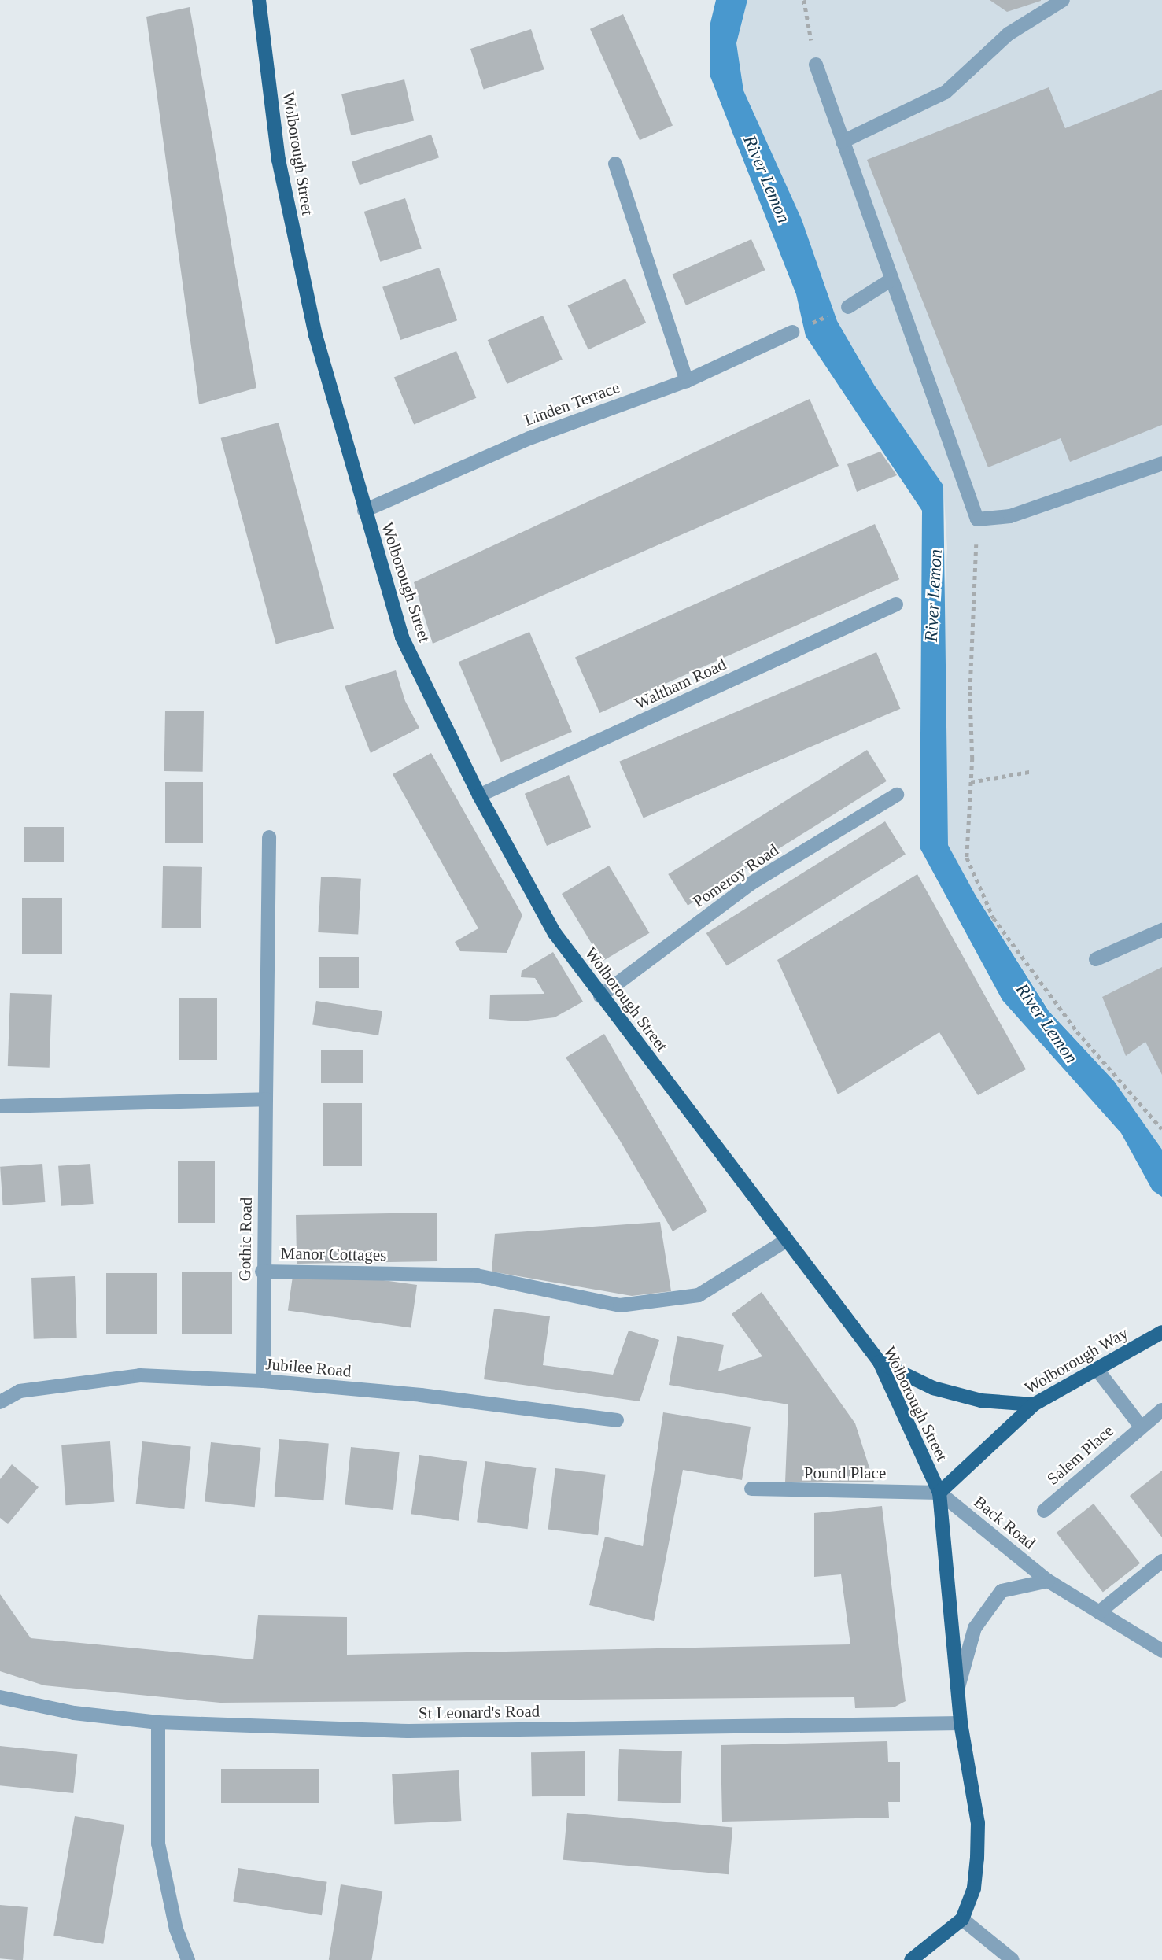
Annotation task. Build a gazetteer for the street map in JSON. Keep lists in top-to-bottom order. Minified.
{"streets":{"main road":["Wolborough Street","Wolborough Way"],"street":["Linden Terrace","Waltham Road","Pomeroy Road","Gothic Road","Manor Cottages","Jubilee Road","Salem Place","Pound Place","Back Road","St Leonard's Road"]},"crossings":[["Wolborough Street","Linden Terrace"],["Wolborough Street","Waltham Road"],["Wolborough Street","Pomeroy Road"],["Wolborough Street","Manor Cottages"],["Wolborough Street","Wolborough Way"],["Wolborough Street","Pound Place"],["Wolborough Street","Back Road"],["Wolborough Street","St Leonard's Road"],["Gothic Road","Manor Cottages"],["Gothic Road","Jubilee Road"],["Wolborough Way","Salem Place"],["Wolborough Way","Pound Place"],["Wolborough Way","Back Road"],["Pound Place","Back Road"]],"water":["River Lemon"]}
